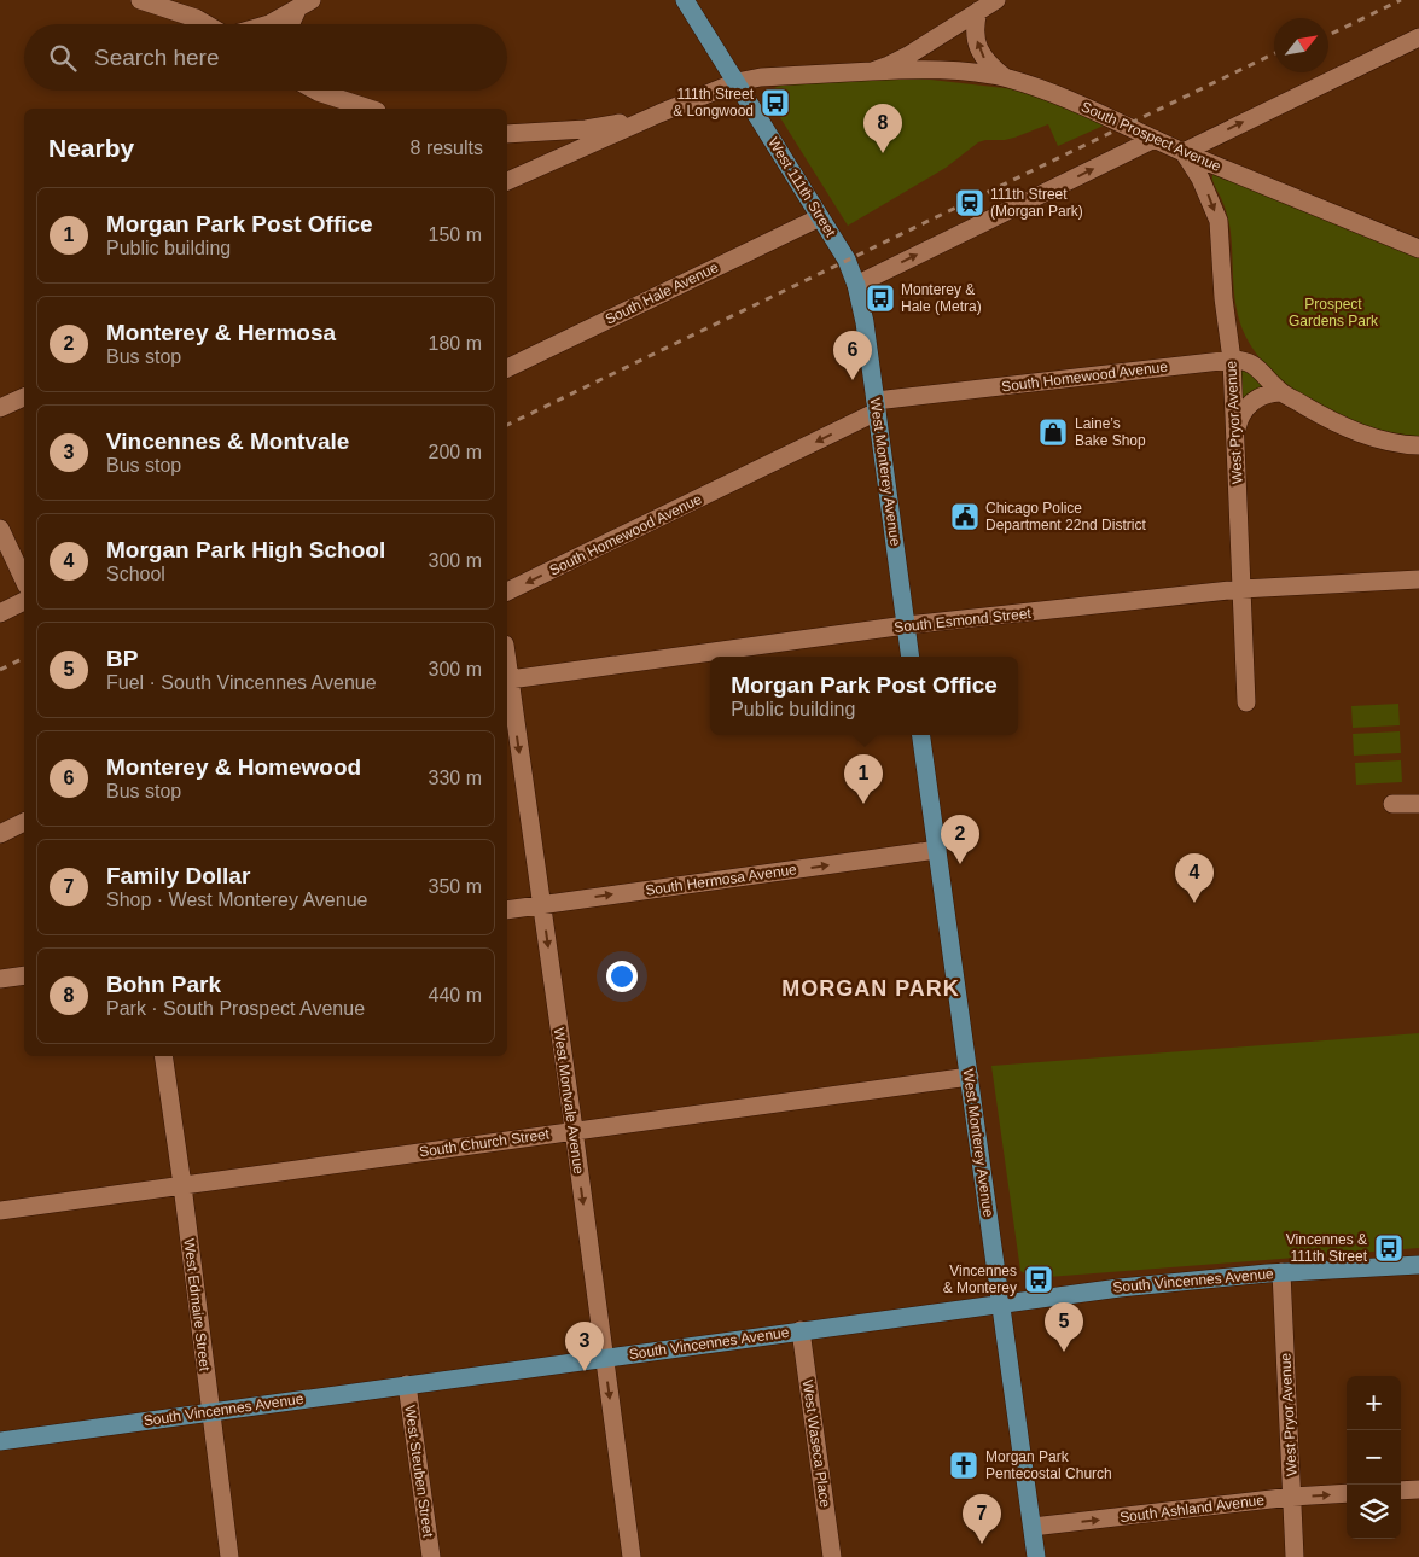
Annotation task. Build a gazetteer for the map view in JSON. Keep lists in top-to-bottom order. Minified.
{"streets":{"main road":["West 111th Street","West Monterey Avenue","South Vincennes Avenue"],"street":["South Prospect Avenue","South Hale Avenue","South Homewood Avenue","West Pryor Avenue","South Esmond Street","South Hermosa Avenue","West Montvale Avenue","South Church Street","West Edmaire Street","West Waseca Place","West Steuben Street","South Ashland Avenue"]},"crossings":[["South Prospect Avenue","West 111th Street"],["South Prospect Avenue","West Pryor Avenue"],["West 111th Street","South Hale Avenue"],["West 111th Street","West Monterey Avenue"],["South Homewood Avenue","West Pryor Avenue"],["South Homewood Avenue","West Monterey Avenue"],["West Pryor Avenue","South Esmond Street"],["West Pryor Avenue","South Vincennes Avenue"],["West Pryor Avenue","South Ashland Avenue"],["West Monterey Avenue","South Esmond Street"],["West Monterey Avenue","South Hermosa Avenue"],["West Monterey Avenue","South Church Street"],["West Monterey Avenue","South Vincennes Avenue"],["West Monterey Avenue","South Ashland Avenue"],["South Esmond Street","West Montvale Avenue"],["South Hermosa Avenue","West Montvale Avenue"],["West Montvale Avenue","South Church Street"],["West Montvale Avenue","South Vincennes Avenue"],["South Church Street","West Edmaire Street"],["South Vincennes Avenue","West Edmaire Street"],["South Vincennes Avenue","West Waseca Place"],["South Vincennes Avenue","West Steuben Street"]],"one_way":["South Homewood Avenue","South Hermosa Avenue","West Montvale Avenue","South Ashland Avenue"],"districts":["MORGAN PARK"],"parks":["Prospect Gardens Park"],"places":{"bus stop":["111th Street & Longwood","Monterey & Hale (Metra)","Vincennes & 111th Street","Vincennes & Monterey"],"station":["111th Street (Morgan Park)"],"shop":["Laine’s Bake Shop"],"public building":["Chicago Police Department 22nd District"],"church":["Morgan Park Pentecostal Church"]},"north":"top right","page":{"search":"Search here","pins":["8","6","1","2","4","5","3","7"],"heading":["Nearby","8 results"],"list":[{"mark":"1","name":"Morgan Park Post Office","note":"Public building","value":"150 m"},{"mark":"2","name":"Monterey & Hermosa","note":"Bus stop","value":"180 m"},{"mark":"3","name":"Vincennes & Montvale","note":"Bus stop","value":"200 m"},{"mark":"4","name":"Morgan Park High School","note":"School","value":"300 m"},{"mark":"5","name":"BP","note":"Fuel · South Vincennes Avenue","value":"300 m"},{"mark":"6","name":"Monterey & Homewood","note":"Bus stop","value":"330 m"},{"mark":"7","name":"Family Dollar","note":"Shop · West Monterey Avenue","value":"350 m"},{"mark":"8","name":"Bohn Park","note":"Park · South Prospect Avenue","value":"440 m"}],"popup":["Morgan Park Post Office","Public building"],"map_buttons":["+","−"]}}
